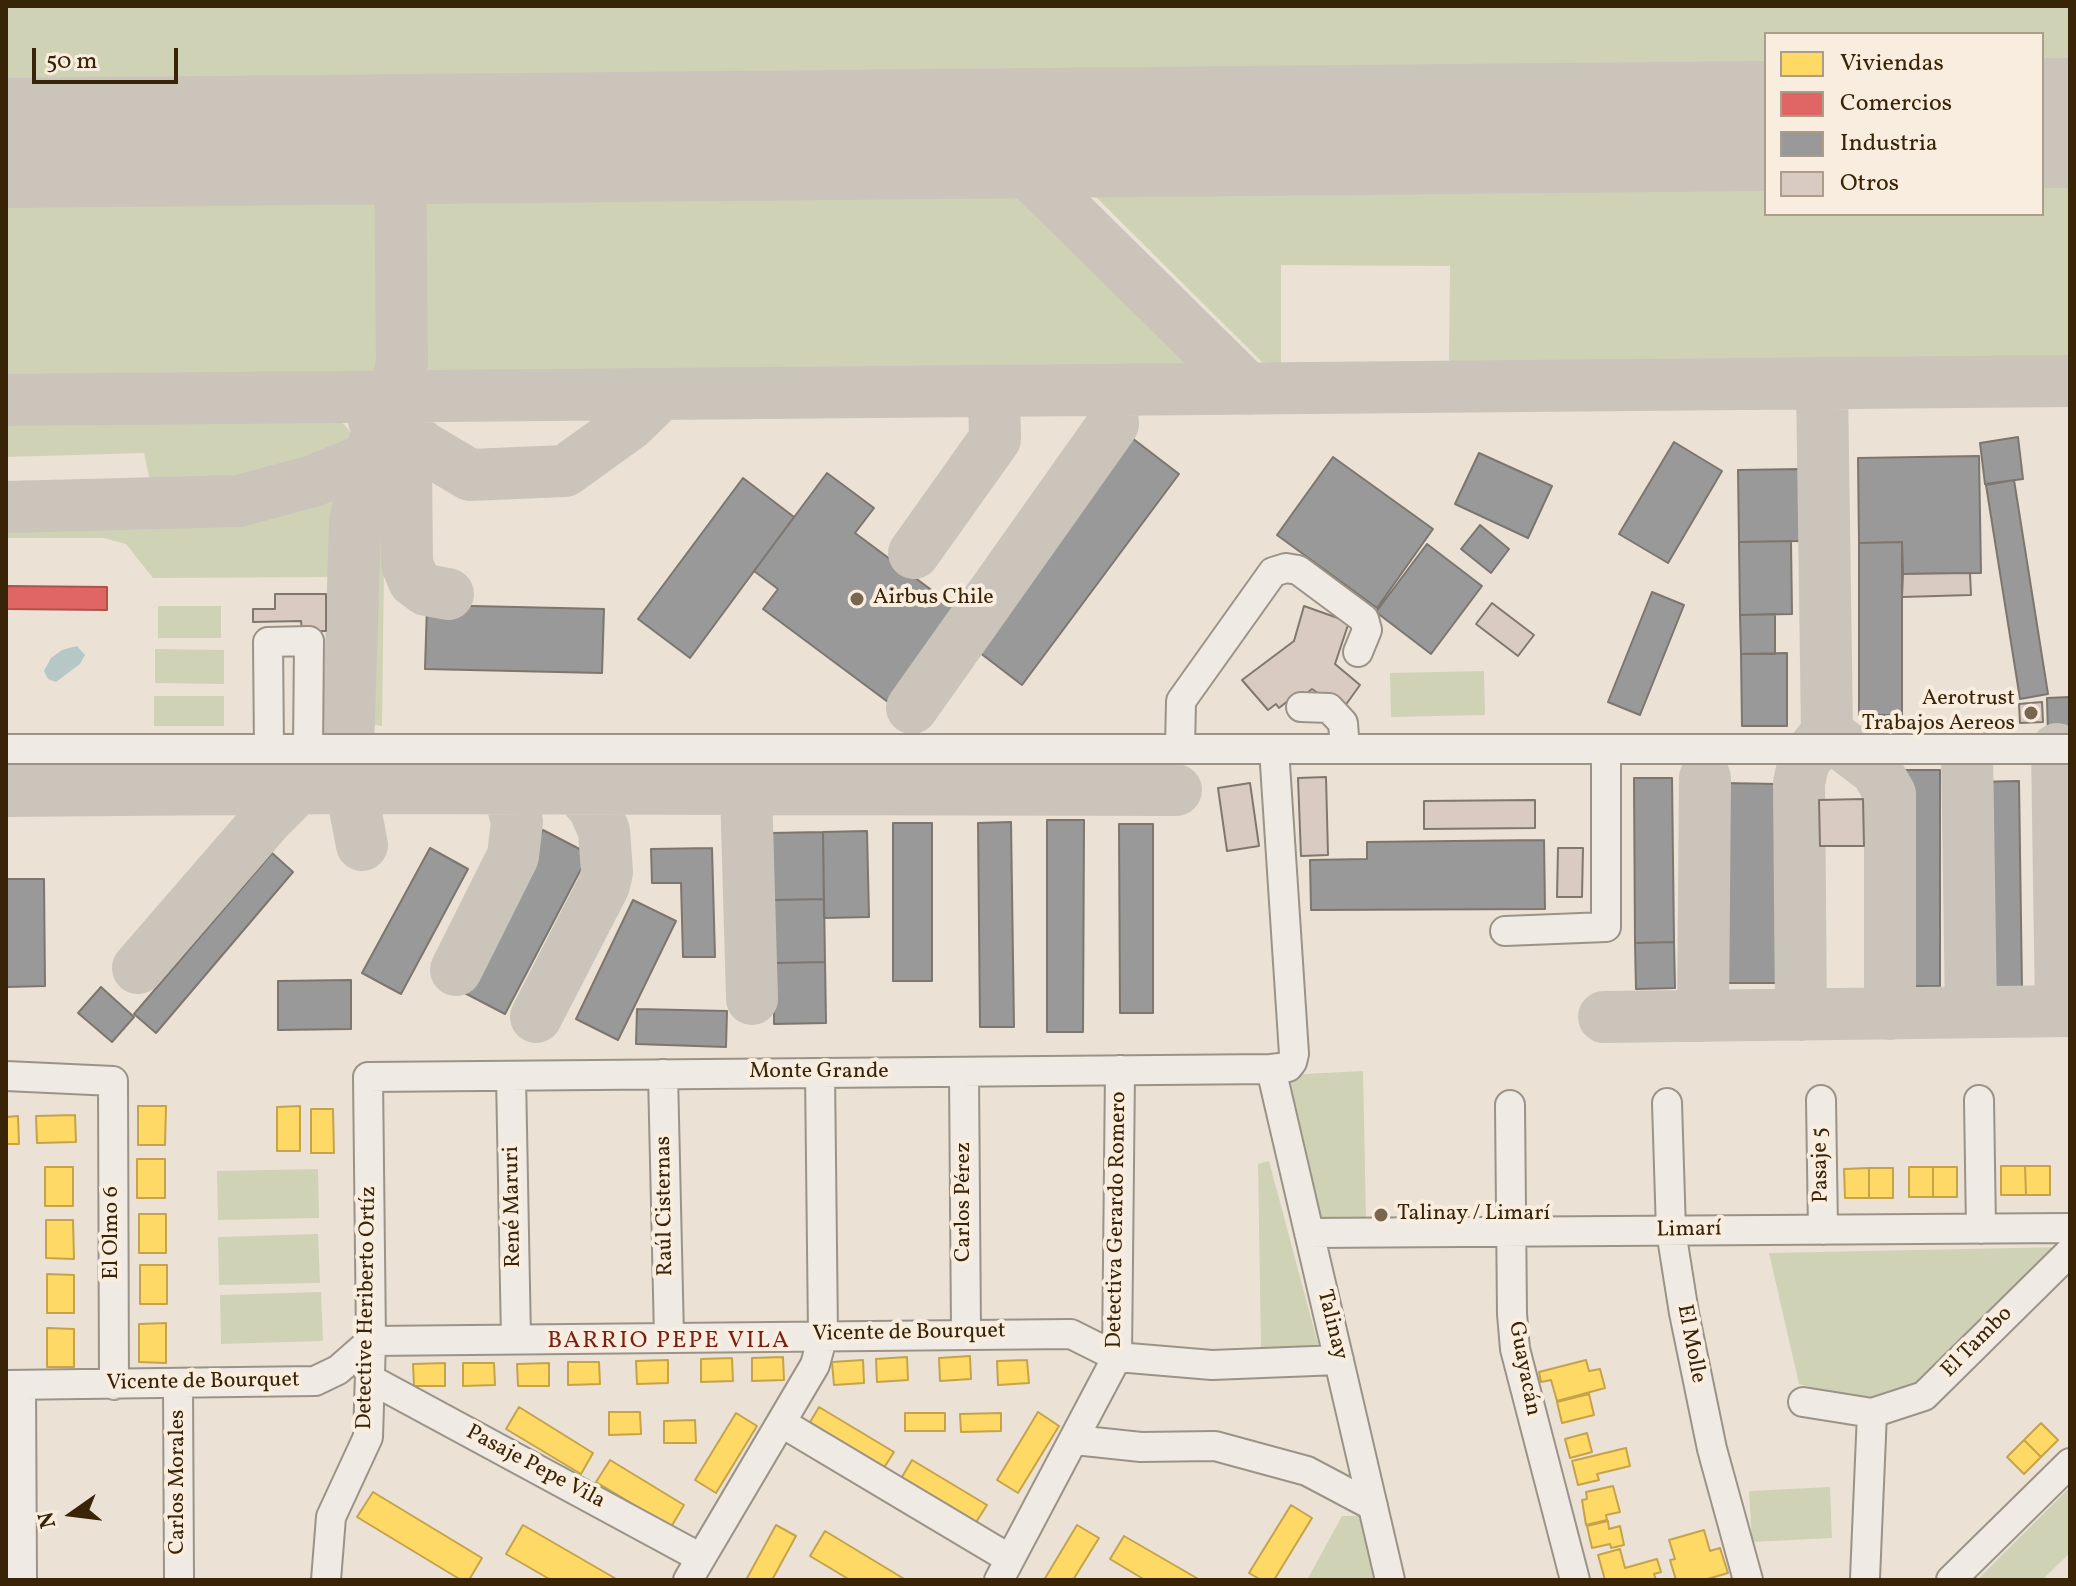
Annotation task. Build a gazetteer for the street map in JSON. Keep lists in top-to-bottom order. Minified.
{"streets":{"street":["Monte Grande","Pasaje 5","Carlos Pérez","Raúl Cisternas","René Maruri","Detectiva Gerardo Romero","Limarí","El Olmo 6","Detective Heriberto Ortíz","Talinay","Vicente de Bourquet","El Tambo","El Molle","Guayacán","Pasaje Pepe Vila","Carlos Morales"]},"crossings":[["Monte Grande","Carlos Pérez"],["Monte Grande","Raúl Cisternas"],["Monte Grande","René Maruri"],["Monte Grande","Detectiva Gerardo Romero"],["Monte Grande","Detective Heriberto Ortíz"],["Monte Grande","Talinay"],["Monte Grande","Pasaje Pepe Vila"],["Pasaje 5","Limarí"],["Carlos Pérez","Vicente de Bourquet"],["Raúl Cisternas","Vicente de Bourquet"],["René Maruri","Vicente de Bourquet"],["Detectiva Gerardo Romero","Vicente de Bourquet"],["Limarí","Talinay"],["Limarí","El Molle"],["Limarí","Guayacán"],["El Olmo 6","Vicente de Bourquet"],["Detective Heriberto Ortíz","Vicente de Bourquet"],["Detective Heriberto Ortíz","Pasaje Pepe Vila"],["Talinay","Vicente de Bourquet"],["Vicente de Bourquet","Pasaje Pepe Vila"],["Vicente de Bourquet","Carlos Morales"]],"districts":["BARRIO PEPE VILA"],"places":["Airbus Chile","Aerotrust Trabajos Aereos","Talinay / Limarí"],"legend":["Viviendas","Comercios","Industria","Otros"],"scale_bar":"50 m","north":"left"}
